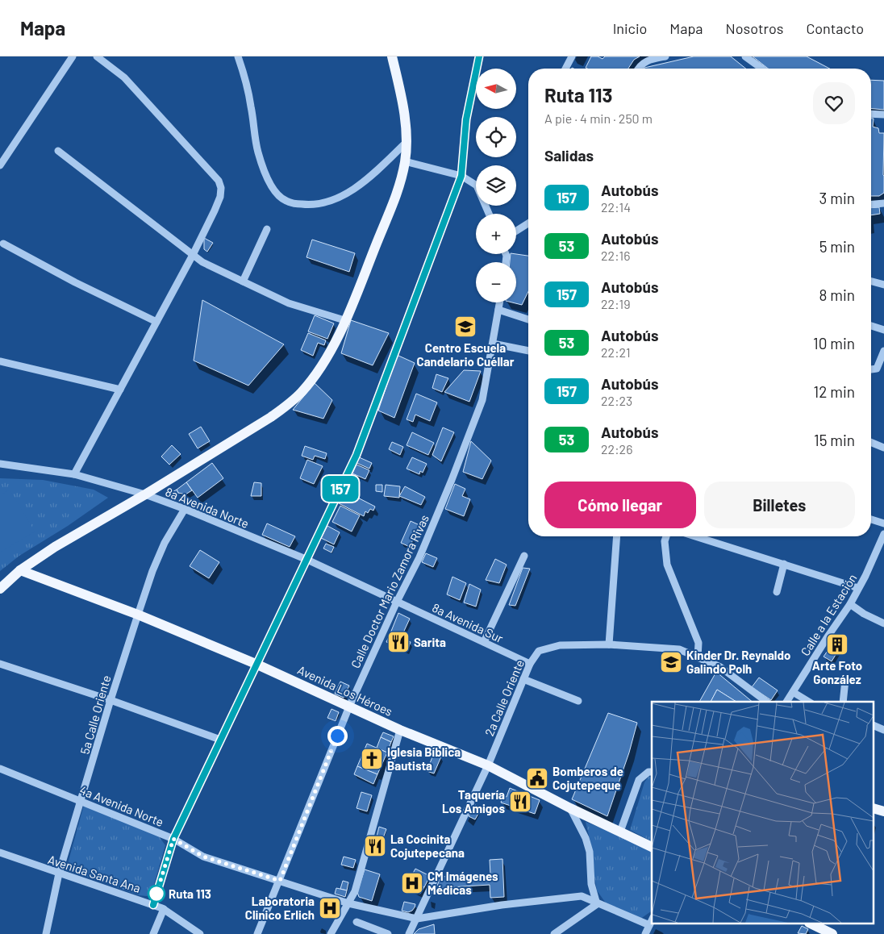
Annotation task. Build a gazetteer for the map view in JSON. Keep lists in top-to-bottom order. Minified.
{"streets":{"main road":["Avenida Los Héroes"],"street":["8a Avenida Norte","Calle Doctor Mario Zamora Rivas","Calle a la Estación","8a Avenida Sur","2a Calle Oriente","5a Calle Oriente","4a Avenida Norte","Avenida Santa Ana"]},"crossings":[["8a Avenida Norte","Calle Doctor Mario Zamora Rivas"],["8a Avenida Norte","8a Avenida Sur"],["8a Avenida Norte","5a Calle Oriente"],["Calle Doctor Mario Zamora Rivas","8a Avenida Sur"],["Calle Doctor Mario Zamora Rivas","Avenida Los Héroes"],["Calle Doctor Mario Zamora Rivas","4a Avenida Norte"],["8a Avenida Sur","2a Calle Oriente"],["Avenida Los Héroes","2a Calle Oriente"],["Avenida Los Héroes","5a Calle Oriente"],["2a Calle Oriente","4a Avenida Norte"],["5a Calle Oriente","4a Avenida Norte"],["5a Calle Oriente","Avenida Santa Ana"]],"places":{"school or university":["Centro Escuela Candelario Cuéllar","Kinder Dr. Reynaldo Galindo Polh"],"restaurant":["Sarita","Taquería Los Amigos","La Cocinita Cojutepecana"],"building":["Arte Foto González"],"church":["Iglesia Bíblica Bautista"],"public building":["Bomberos de Cojutepeque"],"hospital":["CM Imágenes Médicas","Laboratoria Clinico Erlich"],"other":["Ruta 113"]},"lines":["bus line 157"],"north":"left","page":{"header":"Mapa","nav":["Inicio","Mapa","Nosotros","Contacto"],"on_map":"157","map_buttons":["+","−"],"heading":[["Ruta 113","A pie · 4 min · 250 m"],"Salidas"],"list":[{"mark":"157","name":"Autobús","note":"22:14","value":"3 min"},{"mark":"53","name":"Autobús","note":"22:16","value":"5 min"},{"mark":"157","name":"Autobús","note":"22:19","value":"8 min"},{"mark":"53","name":"Autobús","note":"22:21","value":"10 min"},{"mark":"157","name":"Autobús","note":"22:23","value":"12 min"},{"mark":"53","name":"Autobús","note":"22:26","value":"15 min"}],"buttons":["Cómo llegar","Billetes"]}}
